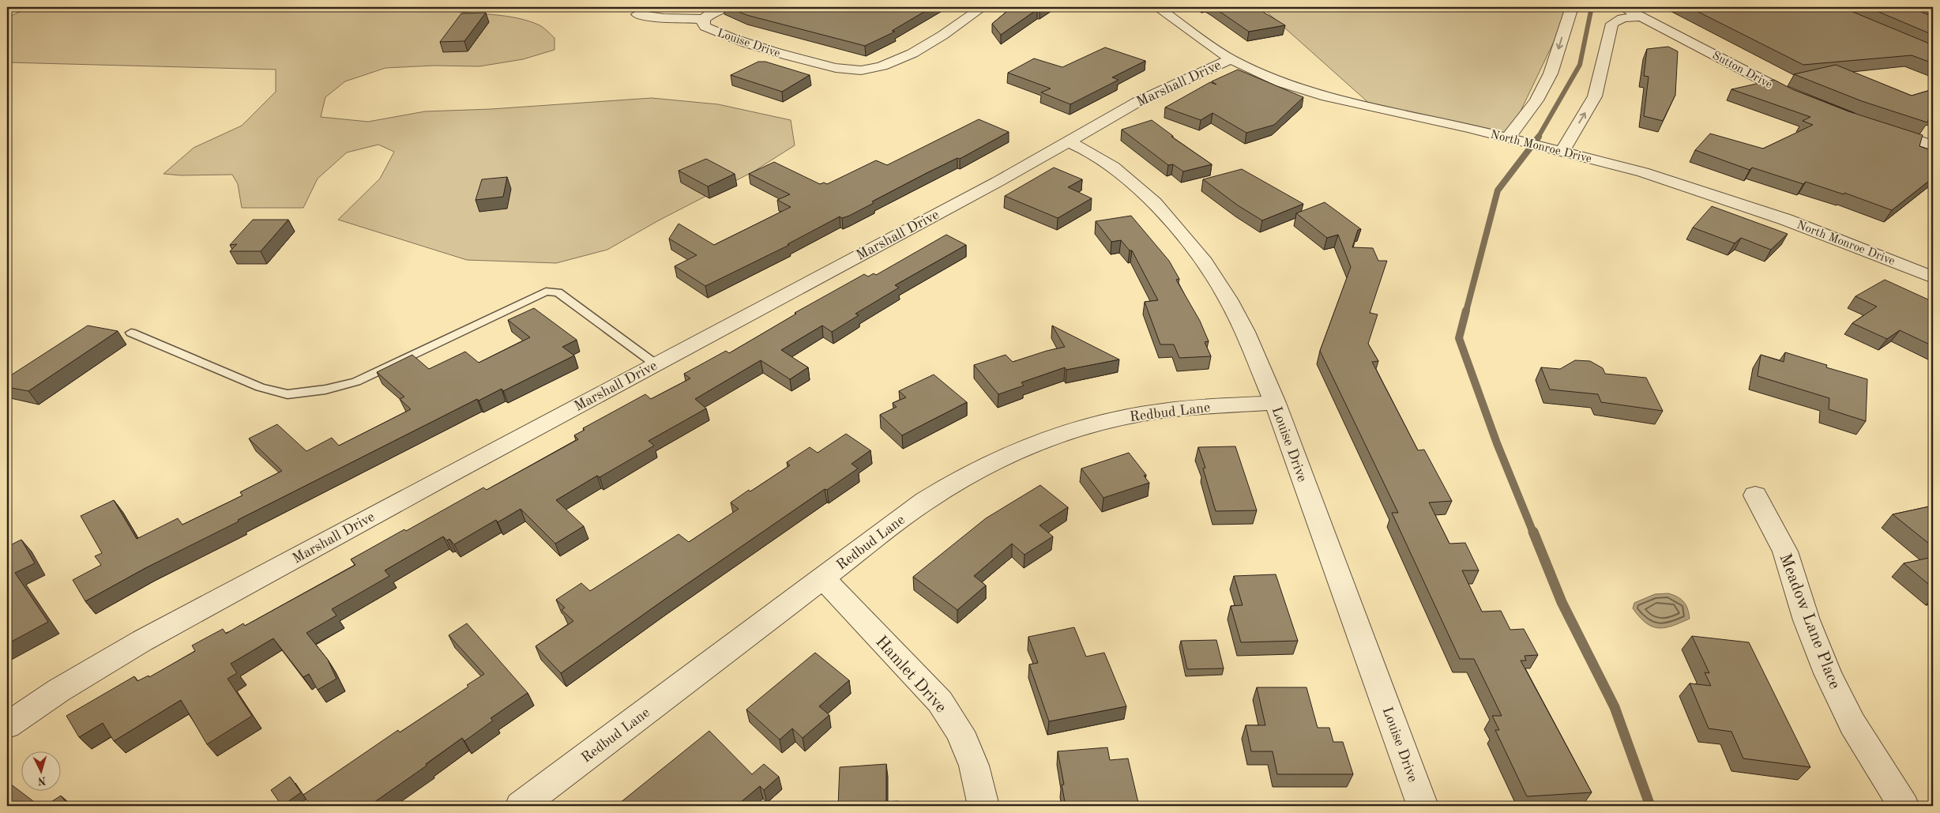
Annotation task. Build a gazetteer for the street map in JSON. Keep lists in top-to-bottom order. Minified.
{"streets":{"street":["Louise Drive","Sutton Drive","Marshall Drive","North Monroe Drive","Redbud Lane","Meadow Lane Place","Hamlet Drive"]},"crossings":[["Louise Drive","Marshall Drive"],["Louise Drive","Redbud Lane"],["Marshall Drive","North Monroe Drive"],["Redbud Lane","Hamlet Drive"]],"north":"bottom"}
